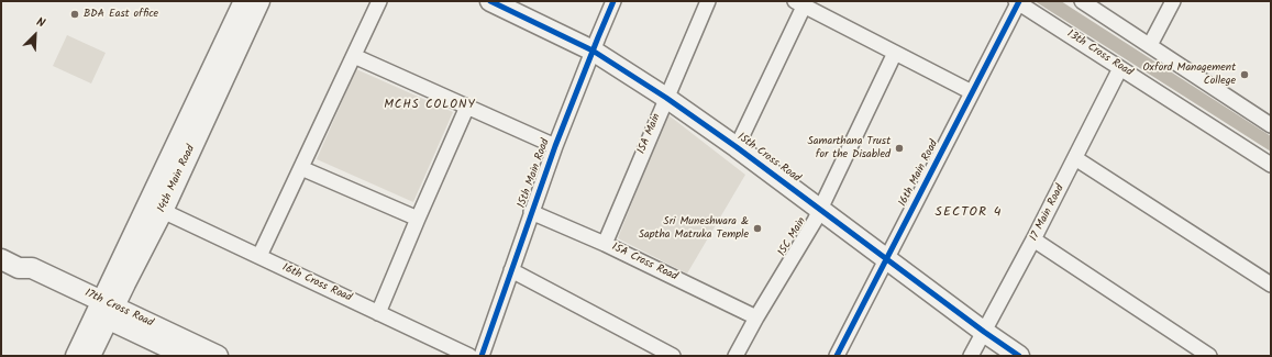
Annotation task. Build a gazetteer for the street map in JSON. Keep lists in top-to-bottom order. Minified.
{"streets":{"main road":["15th Cross Road","14th Main Road","17th Cross Road"],"street":["13th Cross Road","15A Main","15th Main Road","16th Main Road","17 Main Road","15C Main","15A Cross Road","16th Cross Road"]},"crossings":[["13th Cross Road","16th Main Road"],["13th Cross Road","17 Main Road"],["15A Main","15th Cross Road"],["15A Main","15A Cross Road"],["15th Cross Road","15th Main Road"],["15th Cross Road","16th Main Road"],["15th Cross Road","17 Main Road"],["15th Cross Road","15C Main"],["15th Main Road","15A Cross Road"],["14th Main Road","16th Cross Road"],["14th Main Road","17th Cross Road"],["15C Main","15A Cross Road"]],"districts":["MCHS COLONY","SECTOR 4"],"places":["BDA East office","Oxford Management College","Samarthana Trust for the Disabled","Sri Muneshwara & Saptha Matruka Temple"],"north":"top right"}
